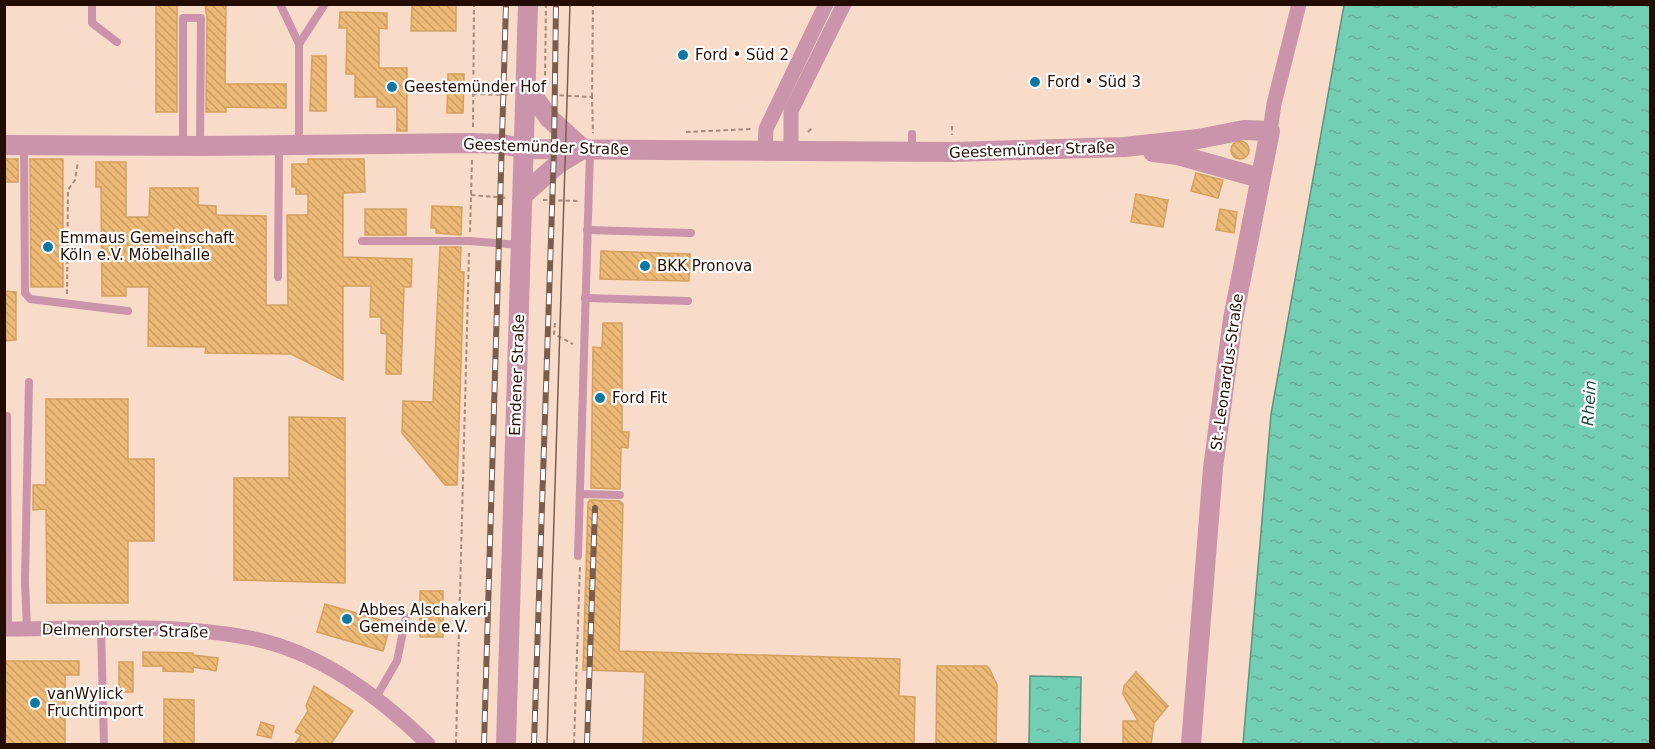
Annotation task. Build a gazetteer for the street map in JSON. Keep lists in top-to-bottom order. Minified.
{"streets":{"street":["Geestemünder Straße","St.-Leonardus-Straße","Emdener Straße","Delmenhorster Straße"]},"crossings":[["Geestemünder Straße","St.-Leonardus-Straße"],["Geestemünder Straße","Emdener Straße"]],"water":["Rhein"],"places":["Ford • Süd 2","Ford • Süd 3","Geestemünder Hof","Emmaus Gemeinschaft Köln e.V. Möbelhalle","BKK Pronova","Ford Fit","Abbes Alschakeri Gemeinde e.V.","vanWylick Fruchtimport"]}
